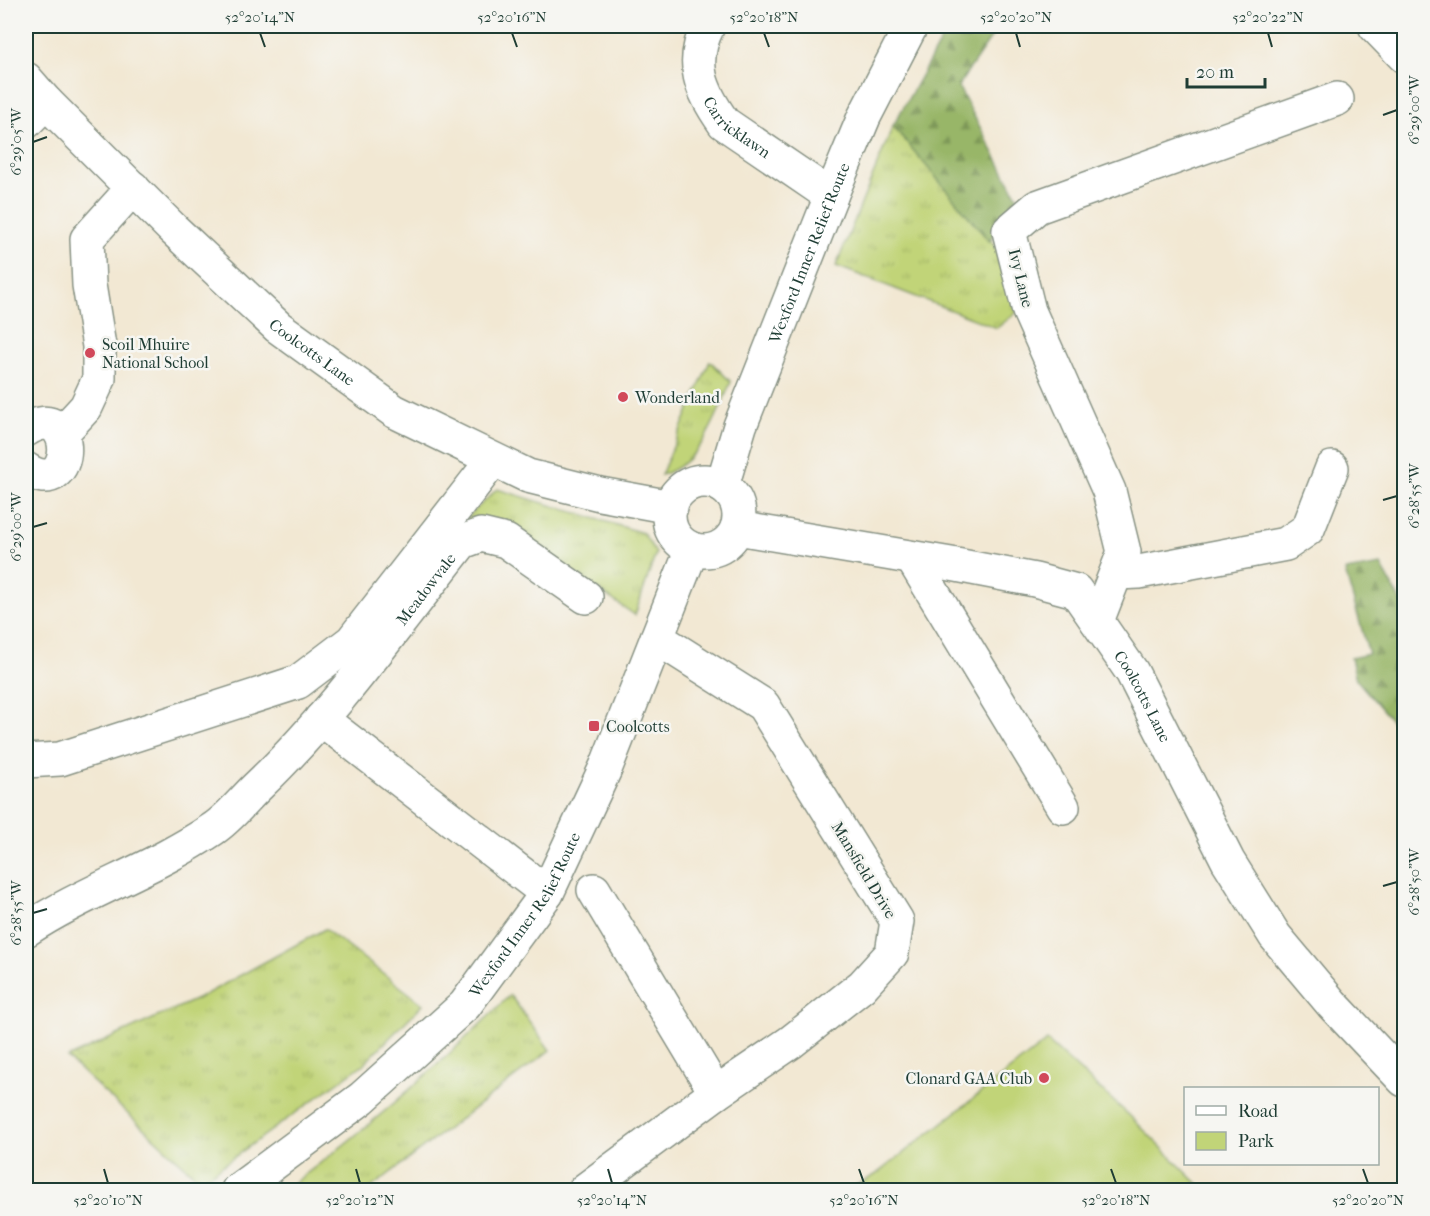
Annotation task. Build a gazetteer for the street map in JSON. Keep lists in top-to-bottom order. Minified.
{"streets":{"street":["Carricklawn","Wexford Inner Relief Route","Ivy Lane","Coolcotts Lane","Meadowvale","Mansfield Drive"]},"crossings":[["Carricklawn","Wexford Inner Relief Route"],["Wexford Inner Relief Route","Coolcotts Lane"],["Wexford Inner Relief Route","Mansfield Drive"],["Ivy Lane","Coolcotts Lane"]],"places":{"other":["Scoil Mhuire National School","Wonderland","Clonard GAA Club"],"transit":["Coolcotts"]},"legend":["Road","Park"],"scale_bar":"20 m","coordinates":["52°20'14\"N","52°20'16\"N","52°20'18\"N","52°20'20\"N","52°20'22\"N","6°29'00\"W","6°29'05\"W","6°28'55\"W","6°28'50\"W","52°20'10\"N","52°20'12\"N"]}
